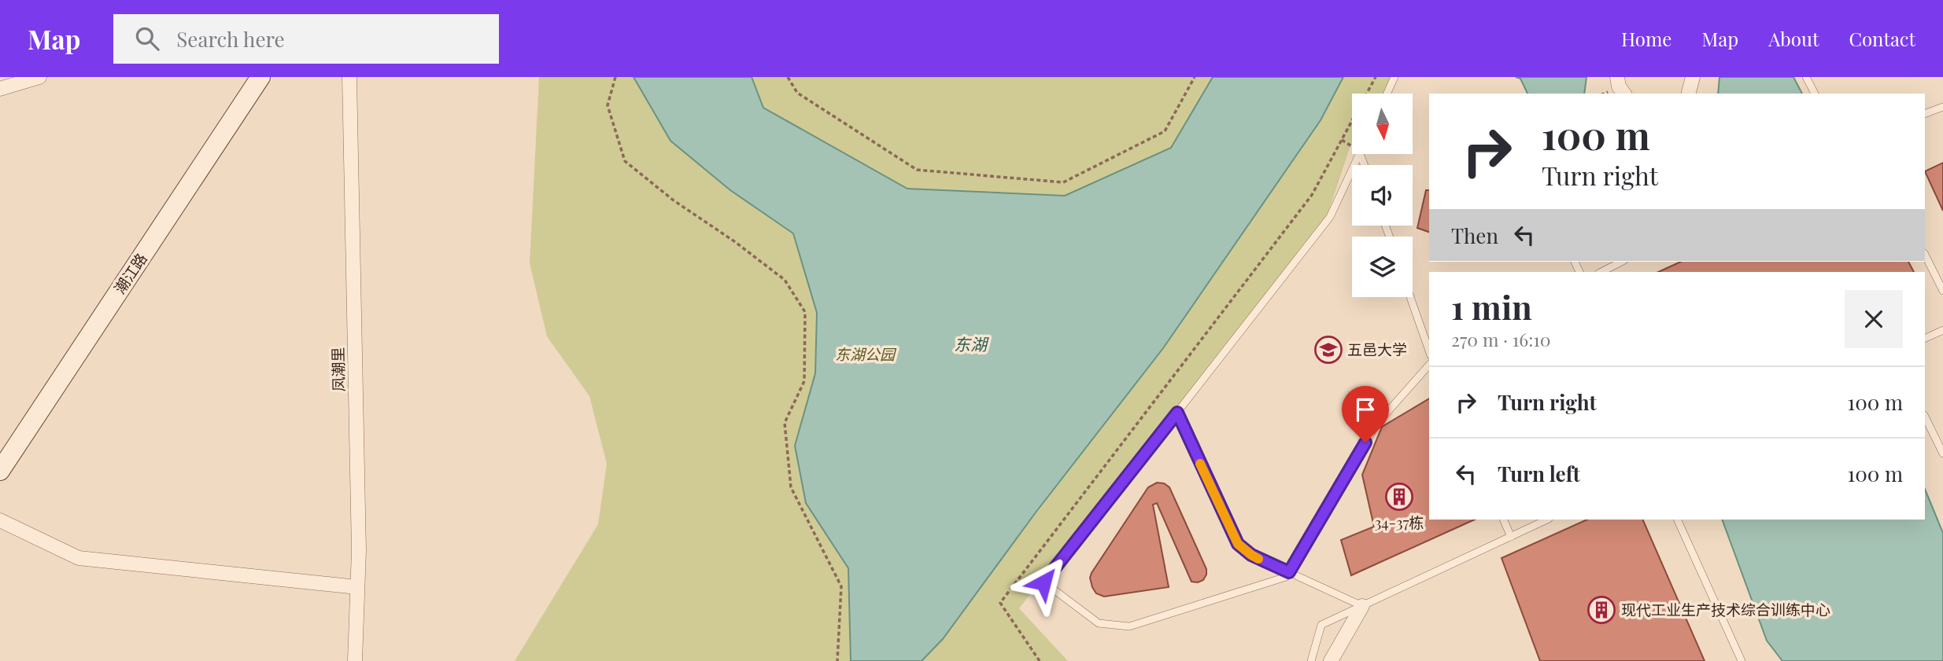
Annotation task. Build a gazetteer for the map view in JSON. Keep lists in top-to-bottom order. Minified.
{"streets":{"street":["潮江路","凤潮里"]},"water":["东湖"],"parks":["东湖公园"],"places":{"school or university":["五邑大学"],"building":["34-37栋","现代工业生产技术综合训练中心"]},"north":"bottom","page":{"header":"Map","search":"Search here","nav":["Home","Map","About","Contact"],"turn":["100 m","Turn right"],"then":"Then","heading":["1 min","270 m · 16:10"],"list":[{"name":"Turn right","value":"100 m"},{"name":"Turn left","value":"100 m"}]}}
